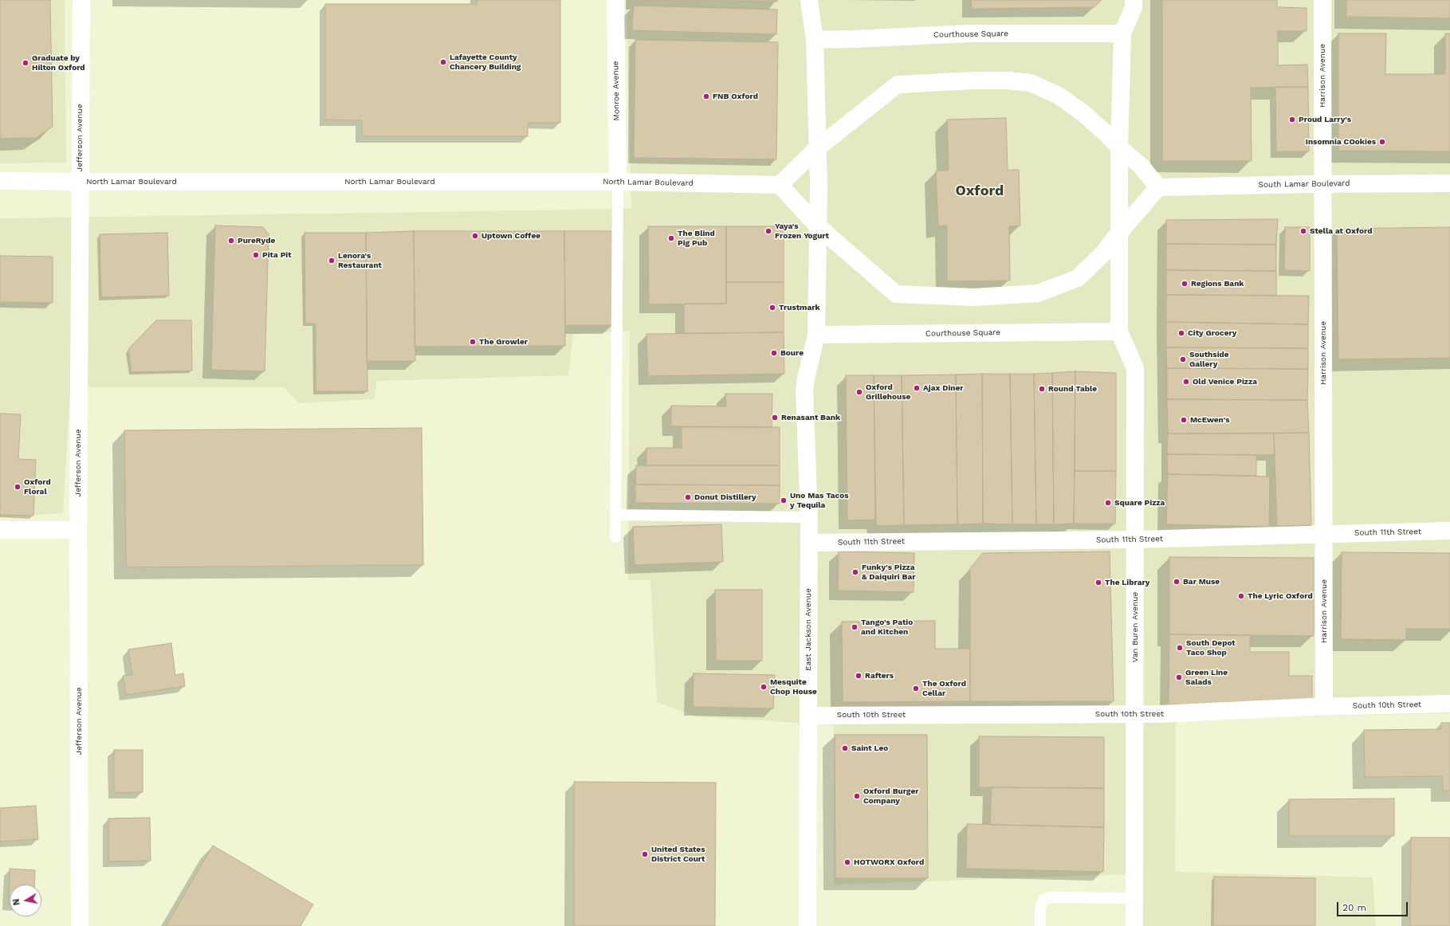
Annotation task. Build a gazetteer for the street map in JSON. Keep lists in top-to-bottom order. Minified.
{"streets":{"street":["Courthouse Square","Harrison Avenue","Monroe Avenue","Jefferson Avenue","North Lamar Boulevard","South Lamar Boulevard","South 11th Street","Van Buren Avenue","East Jackson Avenue","South 10th Street"]},"crossings":[["Courthouse Square","Van Buren Avenue"],["Courthouse Square","East Jackson Avenue"],["Harrison Avenue","South Lamar Boulevard"],["Harrison Avenue","South 11th Street"],["Harrison Avenue","South 10th Street"],["Monroe Avenue","North Lamar Boulevard"],["Jefferson Avenue","North Lamar Boulevard"],["South 11th Street","Van Buren Avenue"],["South 11th Street","East Jackson Avenue"],["Van Buren Avenue","South 10th Street"],["East Jackson Avenue","South 10th Street"]],"districts":["Oxford"],"places":["Lafayette County Chancery Building","Graduate by Hilton Oxford","FNB Oxford","Proud Larry's","Insomnia COokies","Yaya's Frozen Yogurt","Stella at Oxford","Uptown Coffee","The Blind Pig Pub","PureRyde","Pita Pit","Lenora's Restaurant","Regions Bank","Trustmark","City Grocery","The Growler","Boure","Southside Gallery","Old Venice Pizza","Ajax Diner","Round Table","Oxford Grillehouse","Renasant Bank","McEwen's","Oxford Floral","Donut Distillery","Uno Mas Tacos y Tequila","Square Pizza","Funky's Pizza & Daiquiri Bar","Bar Muse","The Library","The Lyric Oxford","Tango's Patio and Kitchen","South Depot Taco Shop","Rafters","Green Line Salads","Mesquite Chop House","The Oxford Cellar","Saint Leo","Oxford Burger Company","United States District Court","HOTWORX Oxford"],"scale_bar":"20 m","north":"left"}
